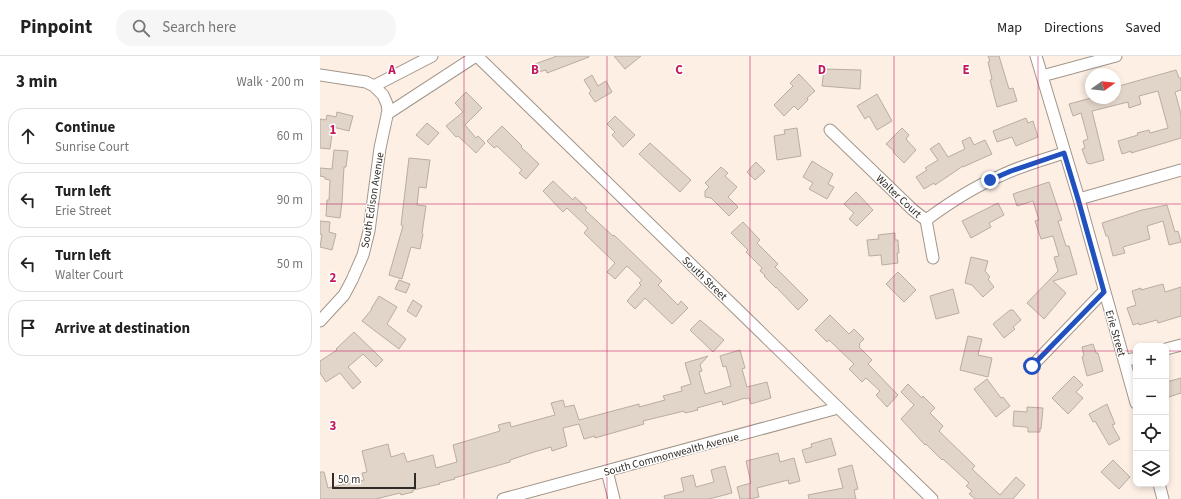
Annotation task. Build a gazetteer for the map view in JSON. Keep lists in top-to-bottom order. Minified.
{"streets":{"street":["Walter Court","South Edison Avenue","South Street","Erie Street","South Commonwealth Avenue"]},"crossings":[["Walter Court","Erie Street"],["South Street","South Commonwealth Avenue"]],"scale_bar":"50 m","north":"right","page":{"header":"Pinpoint","search":"Search here","nav":["Map","Directions","Saved"],"heading":["3 min","Walk · 200 m"],"list":[["Continue","Sunrise Court","60 m"],["Turn left","Erie Street","90 m"],["Turn left","Walter Court","50 m"],"Arrive at destination"],"map_buttons":["+","−"],"scale":"50 m"},"grid":{"columns":["A","B","C","D","E"],"rows":["1","2","3"]}}
